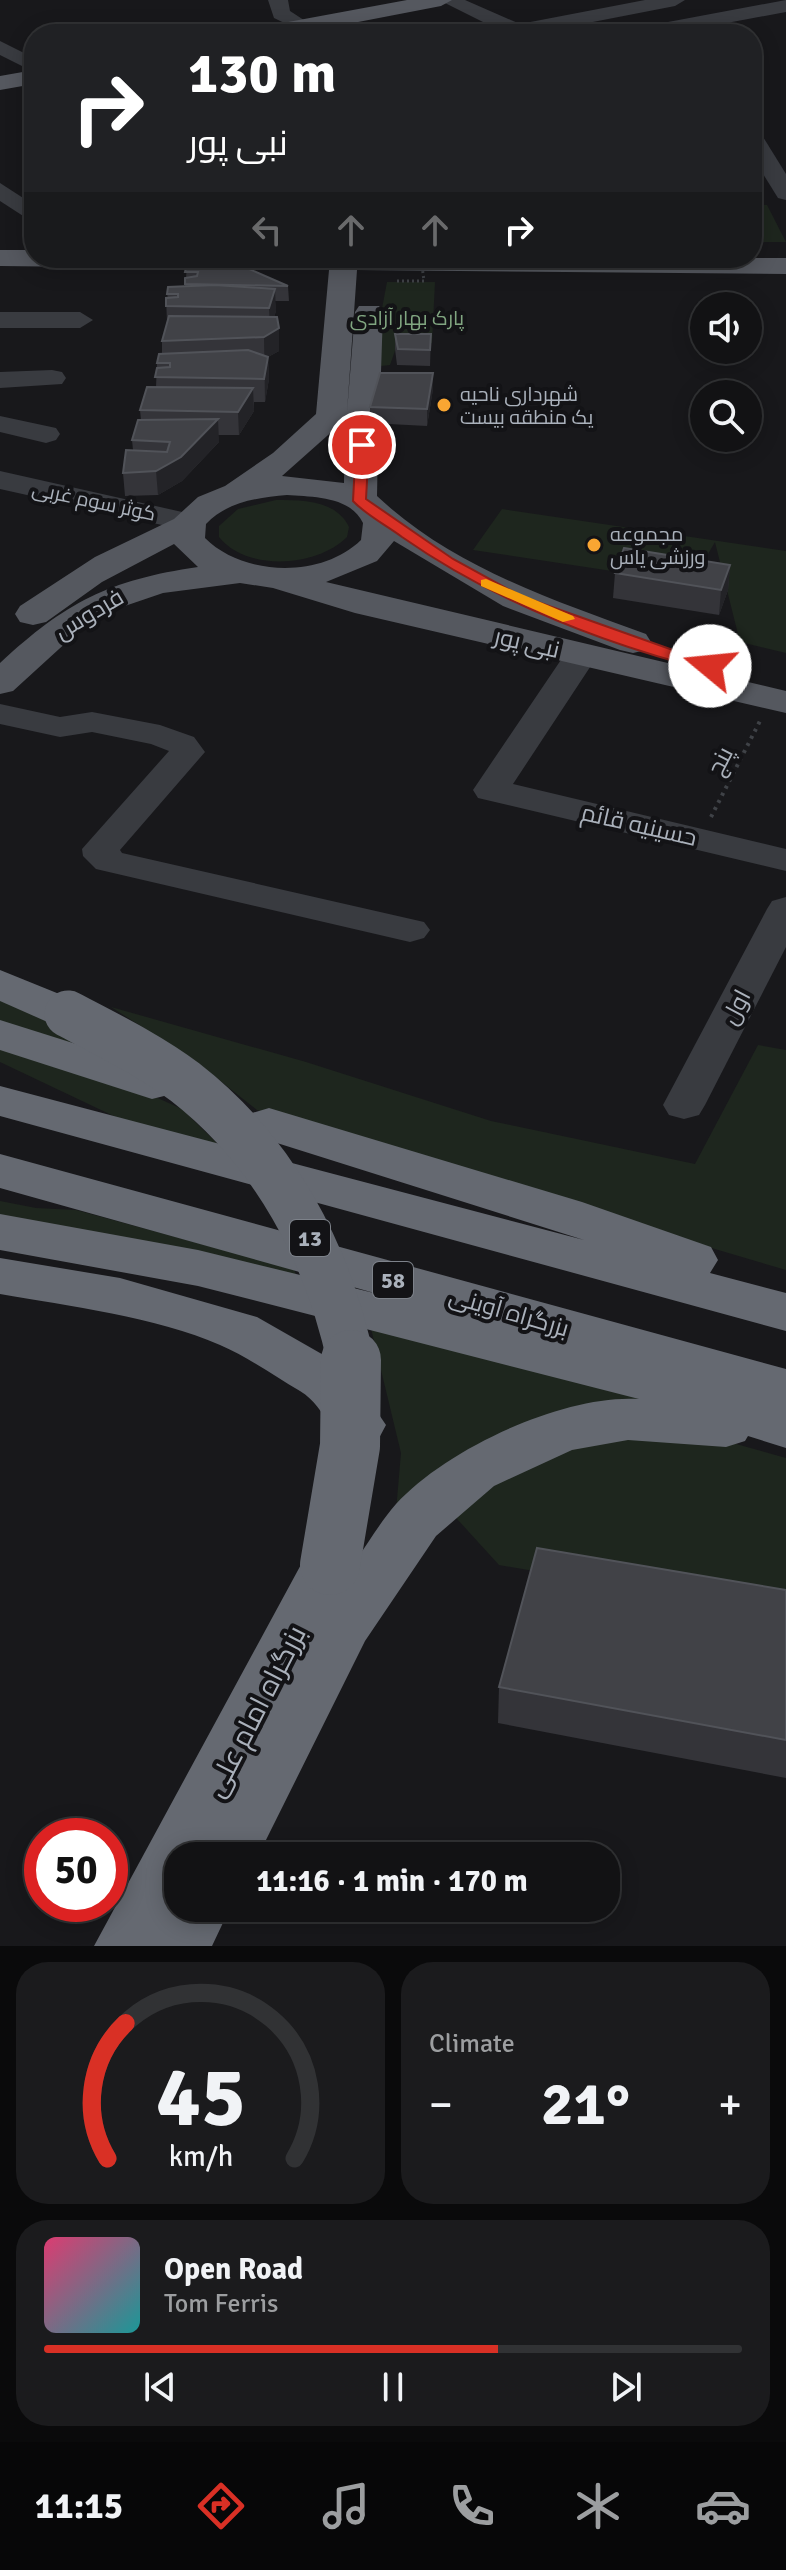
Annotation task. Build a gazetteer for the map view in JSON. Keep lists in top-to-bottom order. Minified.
{"streets":{"highway":["13","58","بزرگراه آوینی","بزرگراه امام علی"],"main road":["فردوس","نبی پور"],"street":["کوثر سوم غربی","حسینیه قائم","اول"],"path":["پنج"]},"crossings":[["کوثر سوم غربی","فردوس"],["کوثر سوم غربی","نبی پور"],["فردوس","نبی پور"],["نبی پور","پنج"],["نبی پور","حسینیه قائم"],["پنج","حسینیه قائم"]],"parks":["پارک بهار آزادی"],"places":["شهرداری ناحیه یک منطقه بیست","مجموعه ورزشی یاس"],"page":{"turn":["130 m","نبی پور"],"limit":"50","trip":"11:16 · 1 min · 170 m","tile":"Climate","heat":["−","21°","+"],"song":["Open Road","Tom Ferris"],"tabs":"11:15","gauge":["45","km/h"]}}
